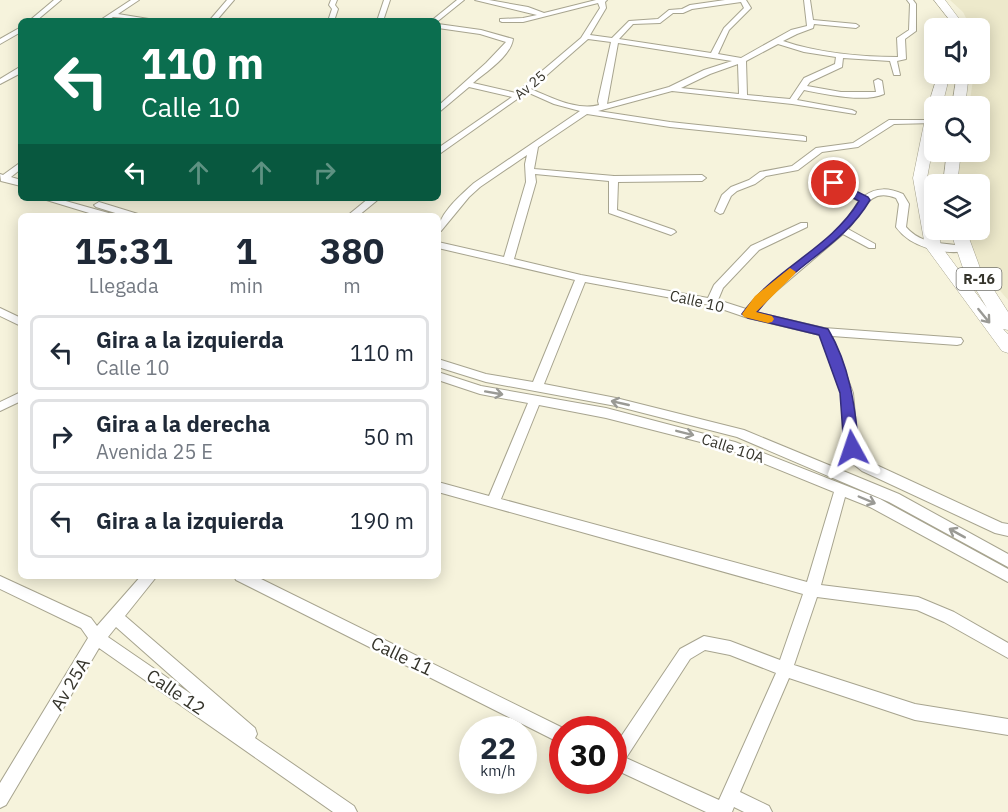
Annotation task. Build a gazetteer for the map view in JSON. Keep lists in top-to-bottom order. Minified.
{"streets":{"main road":["R-16"],"street":["Av 25","Calle 10","Calle 10A","Calle 11","Av 25A","Calle 12"]},"crossings":[["Av 25A","Calle 12"]],"page":{"turn":["110 m","Calle 10"],"eta":["15:31","Llegada","1","min","380","m"],"list":[{"name":"Gira a la izquierda","note":"Calle 10","value":"110 m"},{"name":"Gira a la derecha","note":"Avenida 25 E","value":"50 m"},{"name":"Gira a la izquierda","value":"190 m"}],"speed":"22 km/h","limit":"30"}}
